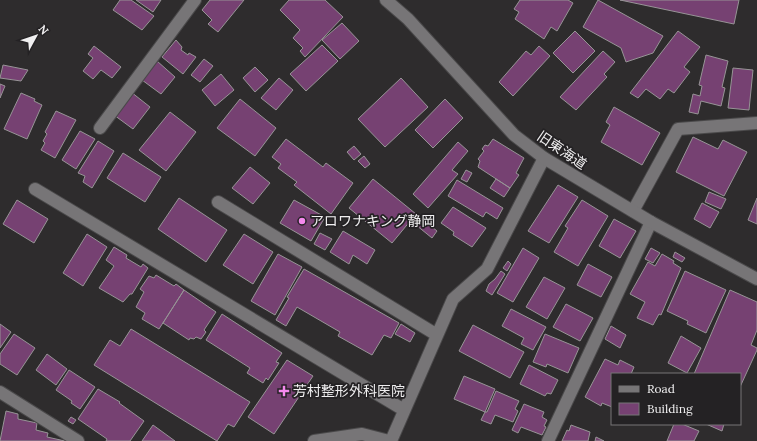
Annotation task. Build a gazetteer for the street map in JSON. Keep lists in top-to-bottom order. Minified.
{"streets":{"street":["旧東海道"]},"places":{"other":["アロワナキング静岡"],"health":["芳村整形外科医院"]},"legend":["Road","Building"],"north":"top right"}
